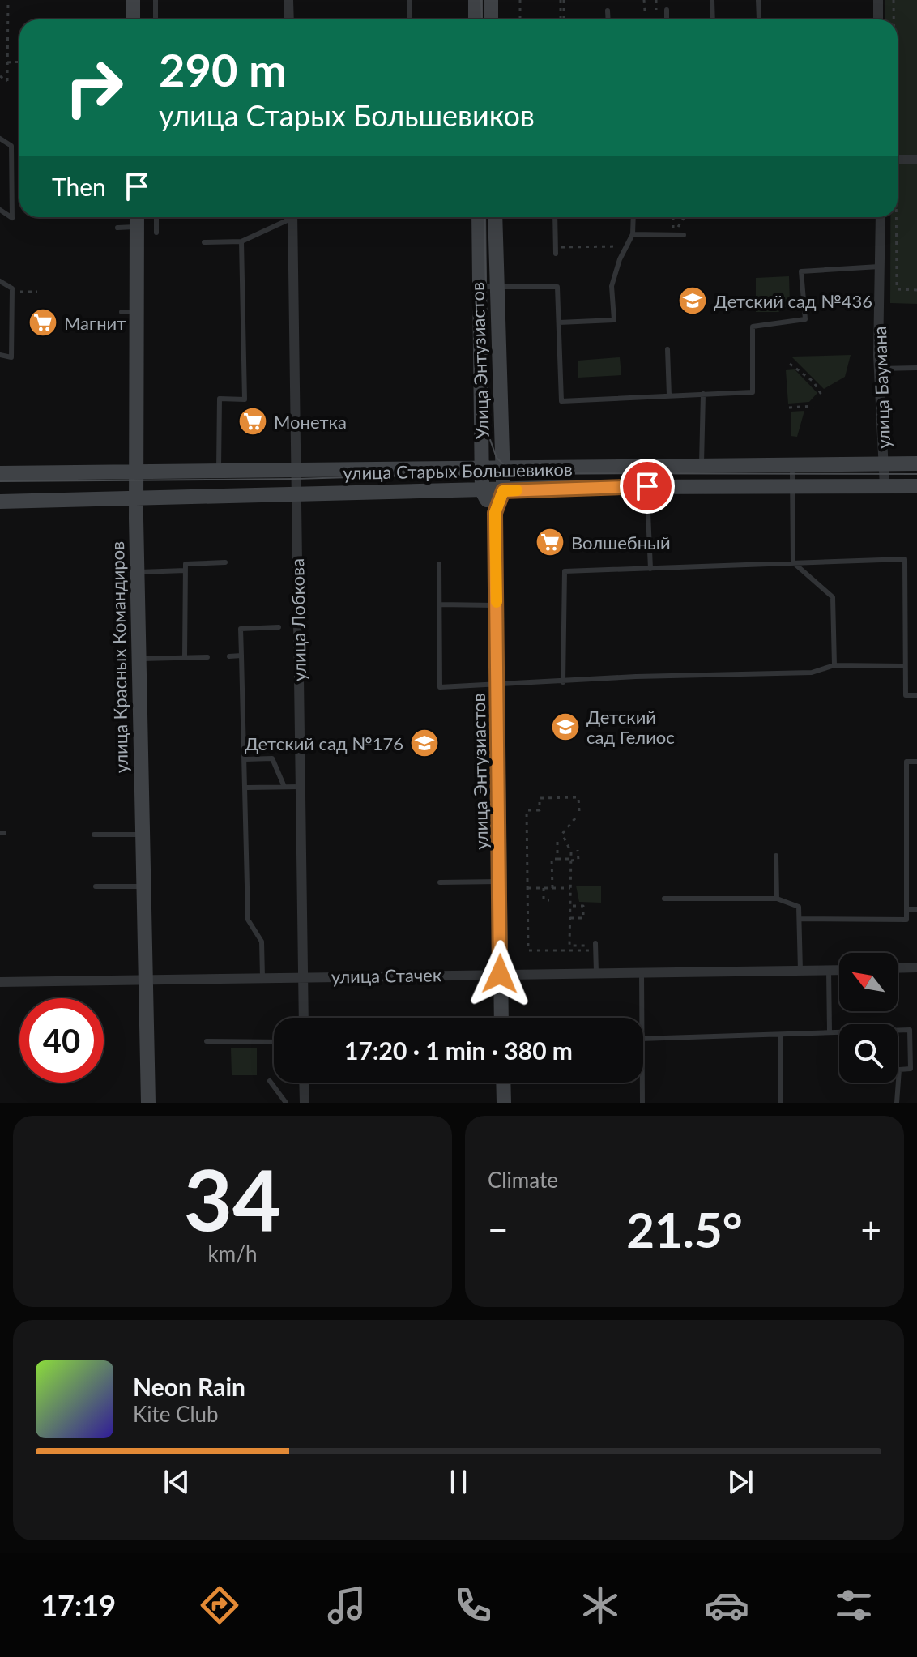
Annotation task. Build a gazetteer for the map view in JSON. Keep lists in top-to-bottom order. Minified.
{"streets":{"street":["Улица Энтузиастов","улица Баумана","улица Старых Большевиков","улица Лобкова","улица Красных Командиров","улица Энтузиастов","улица Стачек"]},"crossings":[["Улица Энтузиастов","улица Старых Большевиков"],["Улица Энтузиастов","улица Энтузиастов"],["улица Баумана","улица Старых Большевиков"],["улица Старых Большевиков","улица Лобкова"],["улица Старых Большевиков","улица Красных Командиров"],["улица Лобкова","улица Стачек"],["улица Красных Командиров","улица Стачек"],["улица Энтузиастов","улица Стачек"]],"places":{"school or university":["Детский сад №436","Детский сад Гелиос","Детский сад №176"],"supermarket":["Магнит","Монетка","Волшебный"]},"north":"top left","page":{"turn":["290 m","улица Старых Большевиков"],"then":"Then","limit":"40","trip":"17:20 · 1 min · 380 m","tile":[["34","km/h"],"Climate"],"heat":["−","21.5°","+"],"song":["Neon Rain","Kite Club"],"tabs":"17:19"}}
